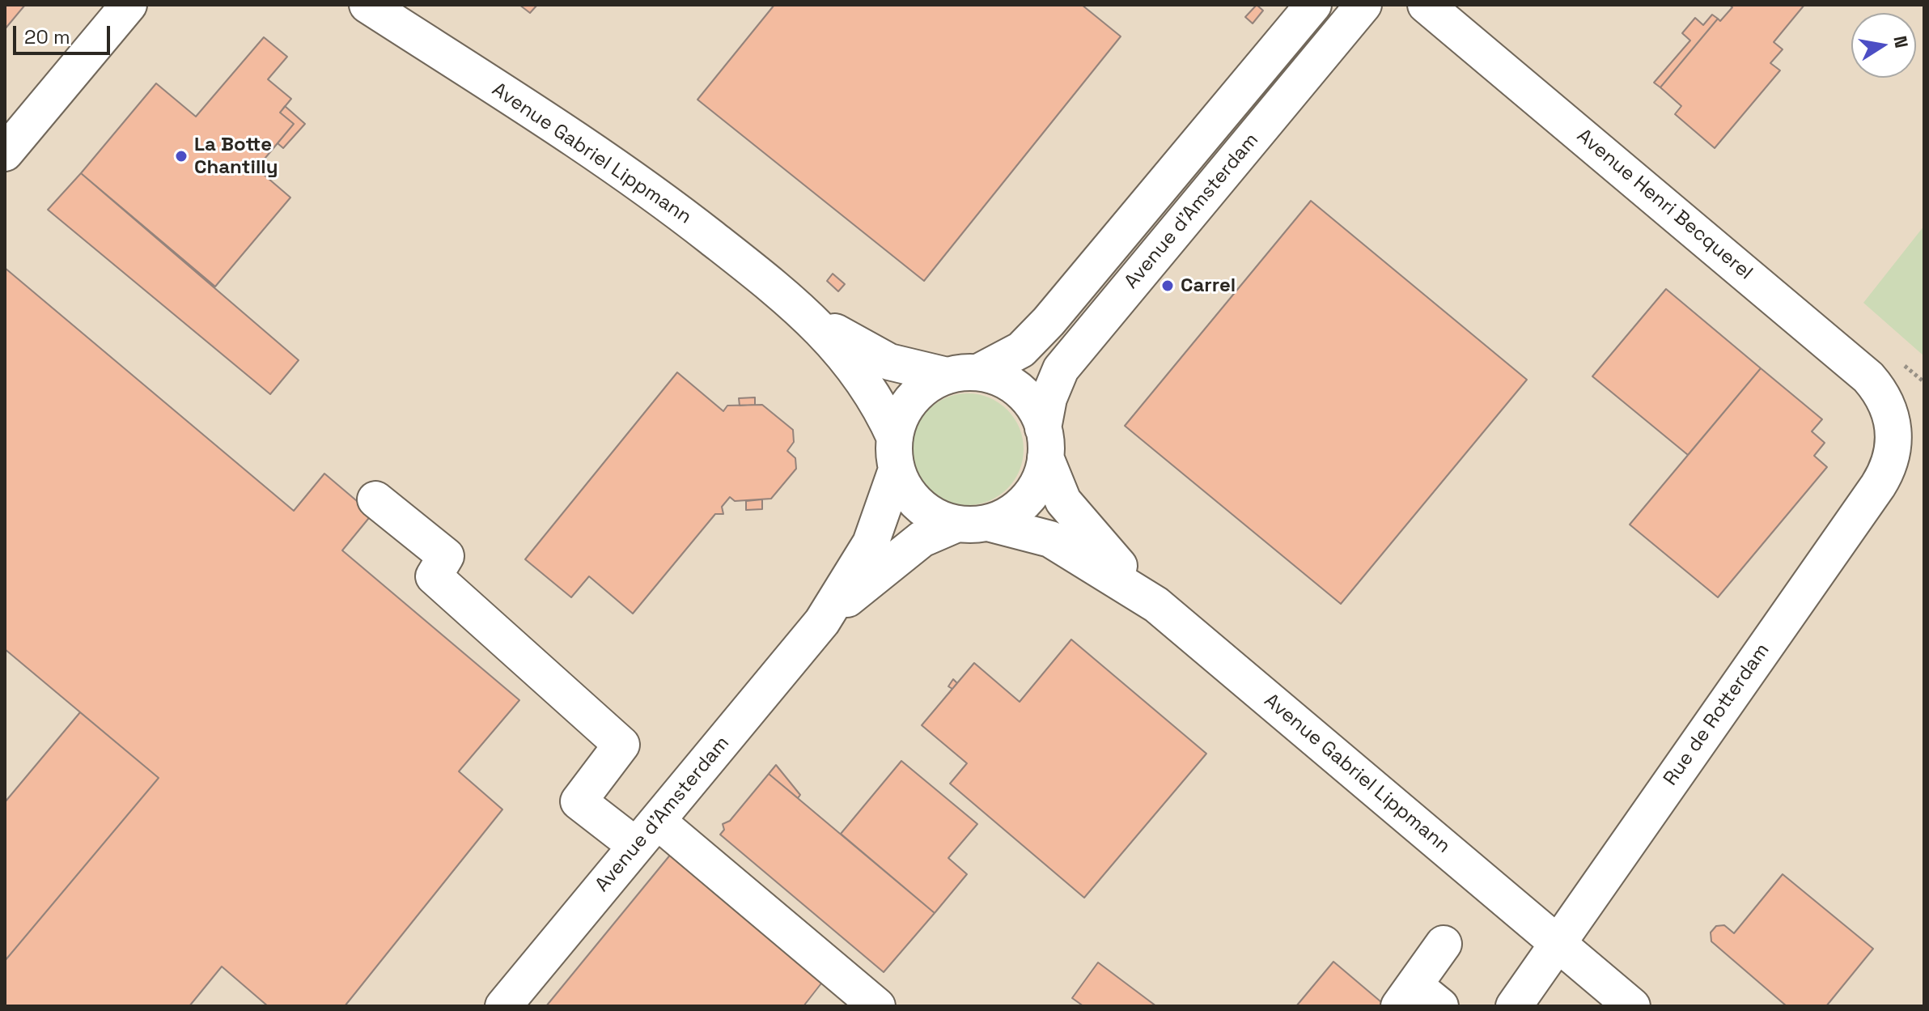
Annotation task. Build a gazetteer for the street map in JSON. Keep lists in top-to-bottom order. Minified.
{"streets":{"street":["Avenue Gabriel Lippmann","Avenue Henri Becquerel","Avenue d'Amsterdam","Rue de Rotterdam"]},"crossings":[["Avenue Gabriel Lippmann","Avenue d'Amsterdam"],["Avenue Gabriel Lippmann","Rue de Rotterdam"],["Avenue Henri Becquerel","Rue de Rotterdam"]],"places":["La Botte Chantilly","Carrel"],"scale_bar":"20 m","north":"right"}
